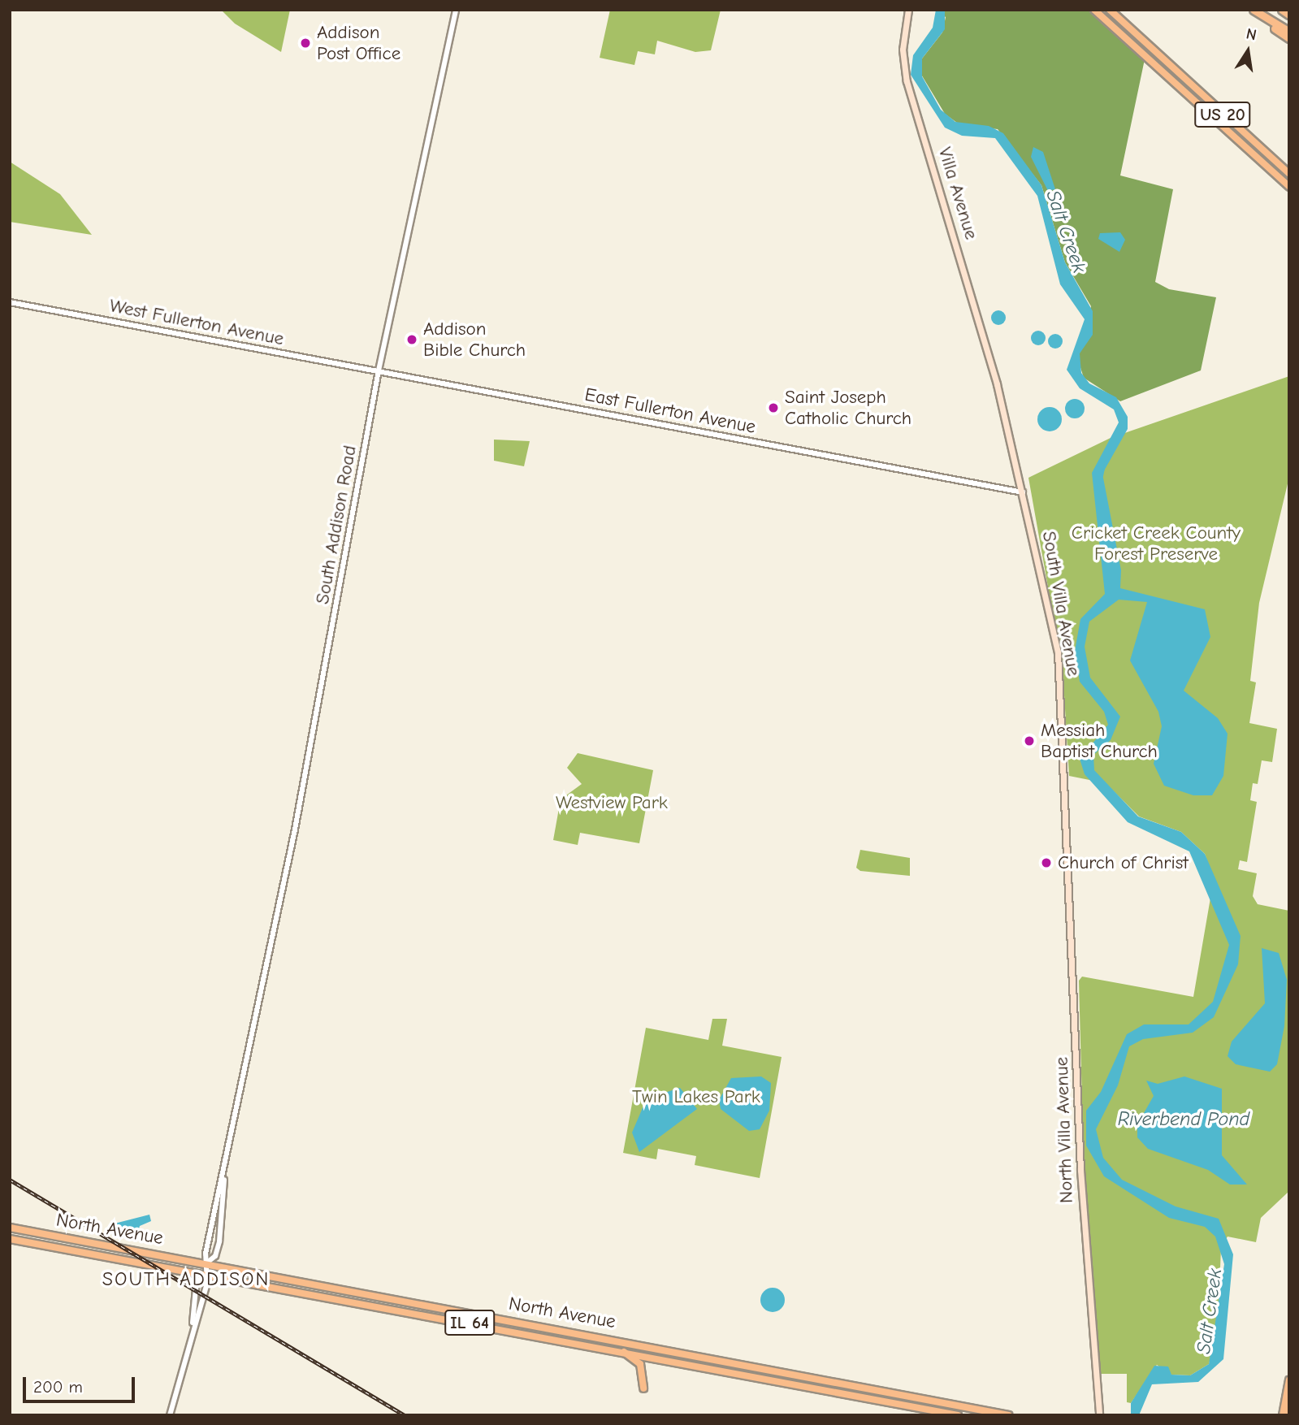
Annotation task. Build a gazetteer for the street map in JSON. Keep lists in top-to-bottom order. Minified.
{"streets":{"main road":["US 20","Villa Avenue","South Villa Avenue","North Villa Avenue","North Avenue","IL 64"],"street":["West Fullerton Avenue","East Fullerton Avenue","South Addison Road"]},"crossings":[["Villa Avenue","South Villa Avenue"],["West Fullerton Avenue","East Fullerton Avenue"],["West Fullerton Avenue","South Addison Road"],["East Fullerton Avenue","South Addison Road"],["East Fullerton Avenue","South Villa Avenue"],["South Villa Avenue","North Villa Avenue"]],"districts":["SOUTH ADDISON"],"water":["Salt Creek","Riverbend Pond"],"parks":["Cricket Creek County Forest Preserve","Westview Park","Twin Lakes Park"],"places":["Addison Post Office","Addison Bible Church","Saint Joseph Catholic Church","Messiah Baptist Church","Church of Christ"],"scale_bar":"200 m","north":"top"}
